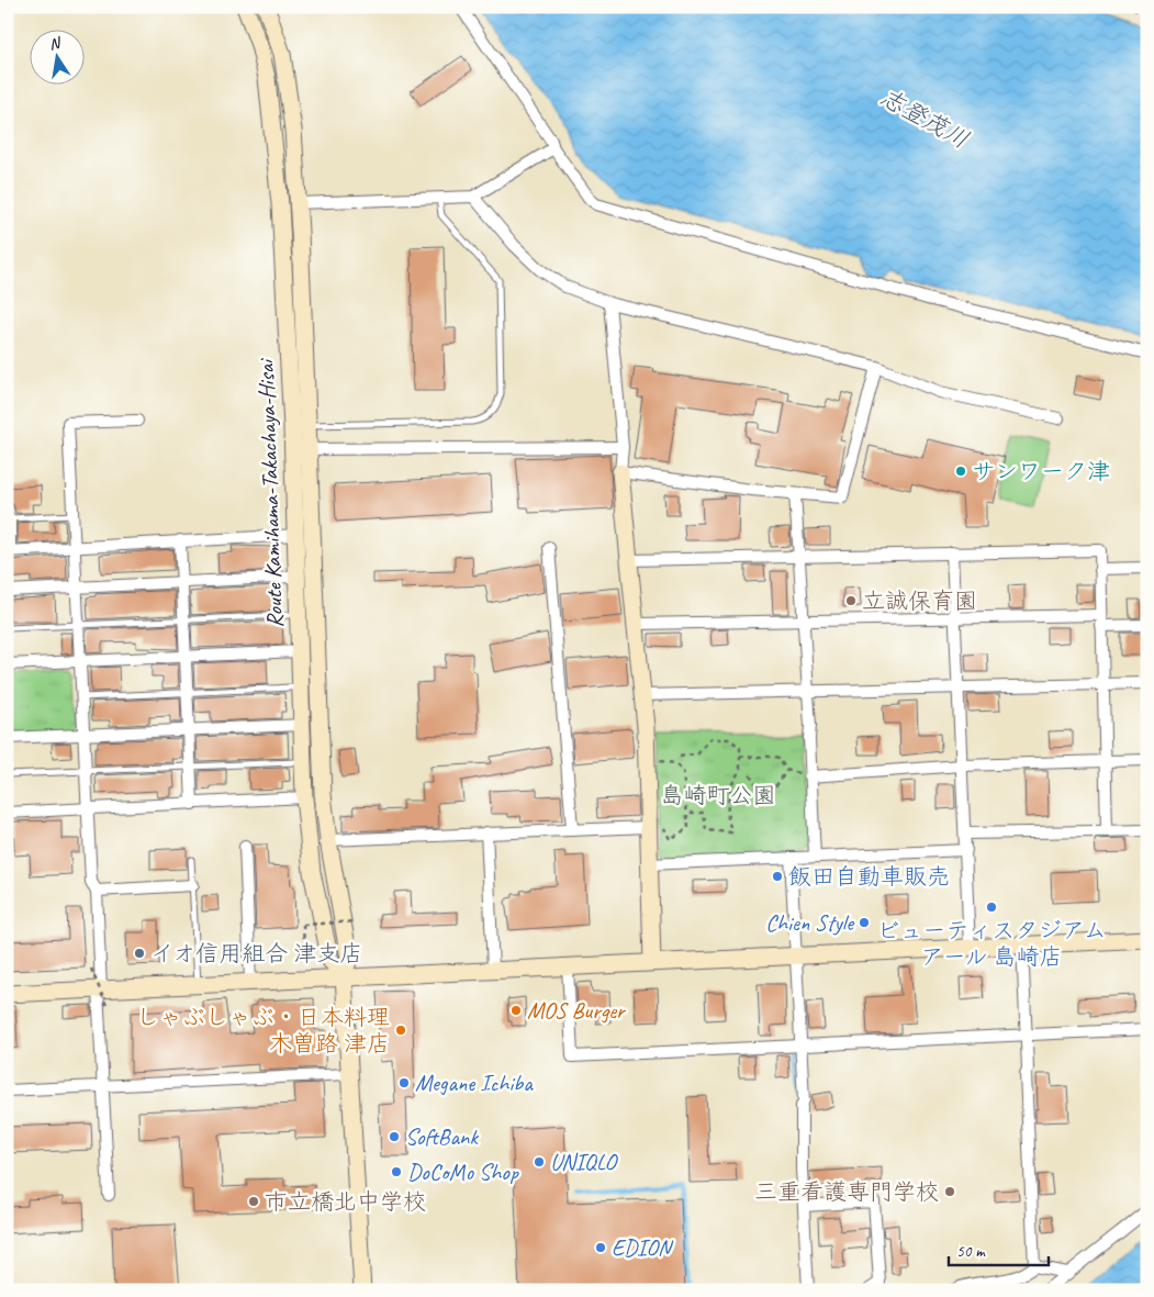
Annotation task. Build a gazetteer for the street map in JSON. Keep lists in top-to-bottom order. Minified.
{"streets":{"main road":["Route Kamihama-Takachaya-Hisai"]},"water":["志登茂川"],"parks":["島崎町公園"],"places":["サンワーク津","立誠保育園","飯田自動車販売","ビューティスタジアム アール 島崎店","Chien Style","イオ信用組合 津支店","MOS Burger","しゃぶしゃぶ・日本料理 木曽路 津店","Megane Ichiba","SoftBank","UNIQLO","DoCoMo Shop","三重看護専門学校","市立橋北中学校","EDION"],"scale_bar":"50 m","north":"top"}
